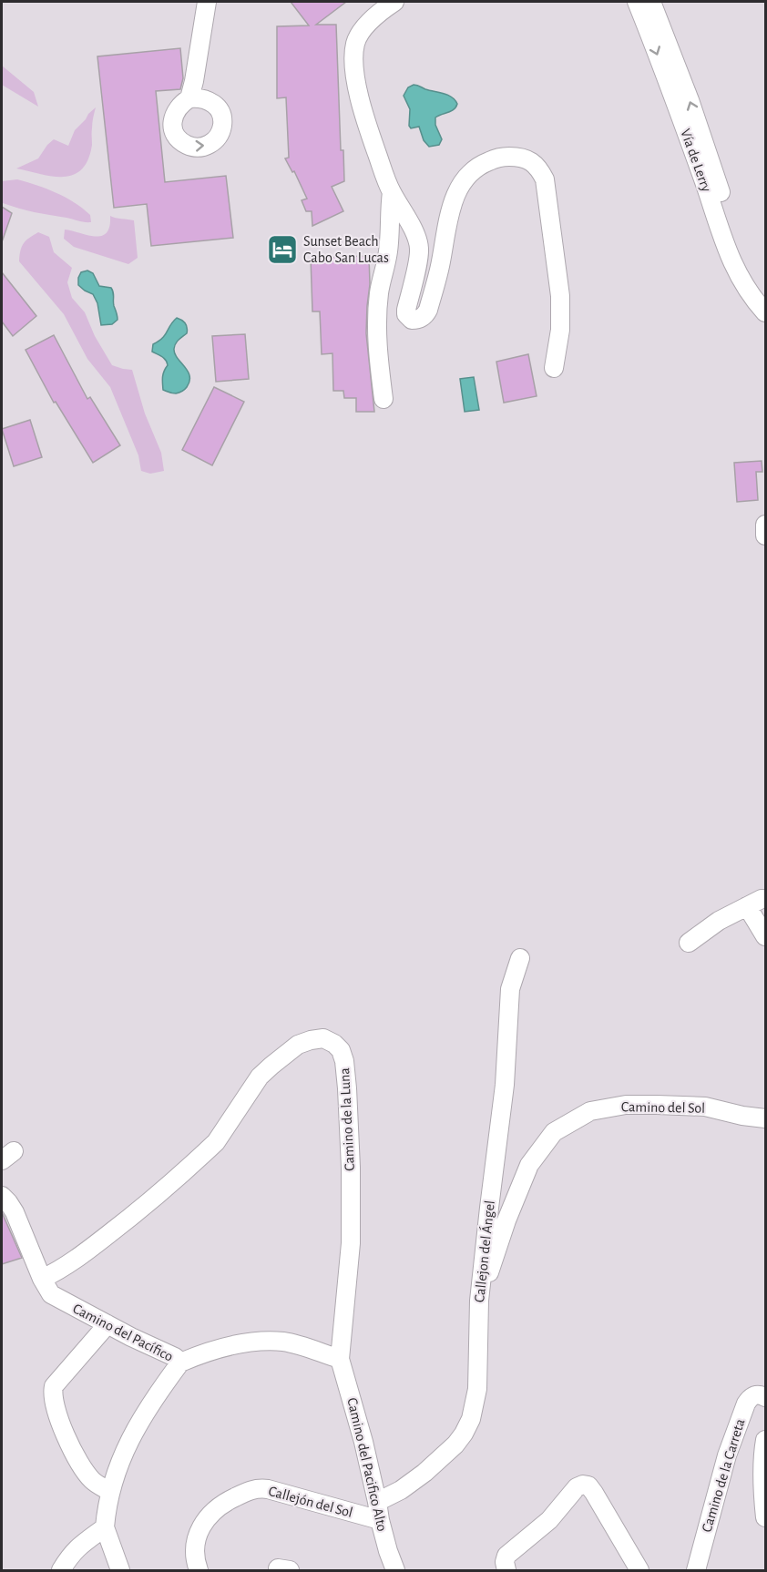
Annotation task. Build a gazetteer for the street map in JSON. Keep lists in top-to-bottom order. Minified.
{"streets":{"street":["Vía de Lerry","Camino del Sol","Camino de la Luna","Callejon del Ángel","Camino del Pacífico","Camino del Pacifico Alto","Camino de la Carreta","Callejón del Sol"]},"crossings":[["Camino del Sol","Callejon del Ángel"],["Camino de la Luna","Camino del Pacífico"],["Camino de la Luna","Camino del Pacifico Alto"],["Callejon del Ángel","Camino del Pacifico Alto"],["Camino del Pacífico","Camino del Pacifico Alto"],["Camino del Pacifico Alto","Callejón del Sol"]],"places":{"hotel":["Sunset Beach Cabo San Lucas"]}}
